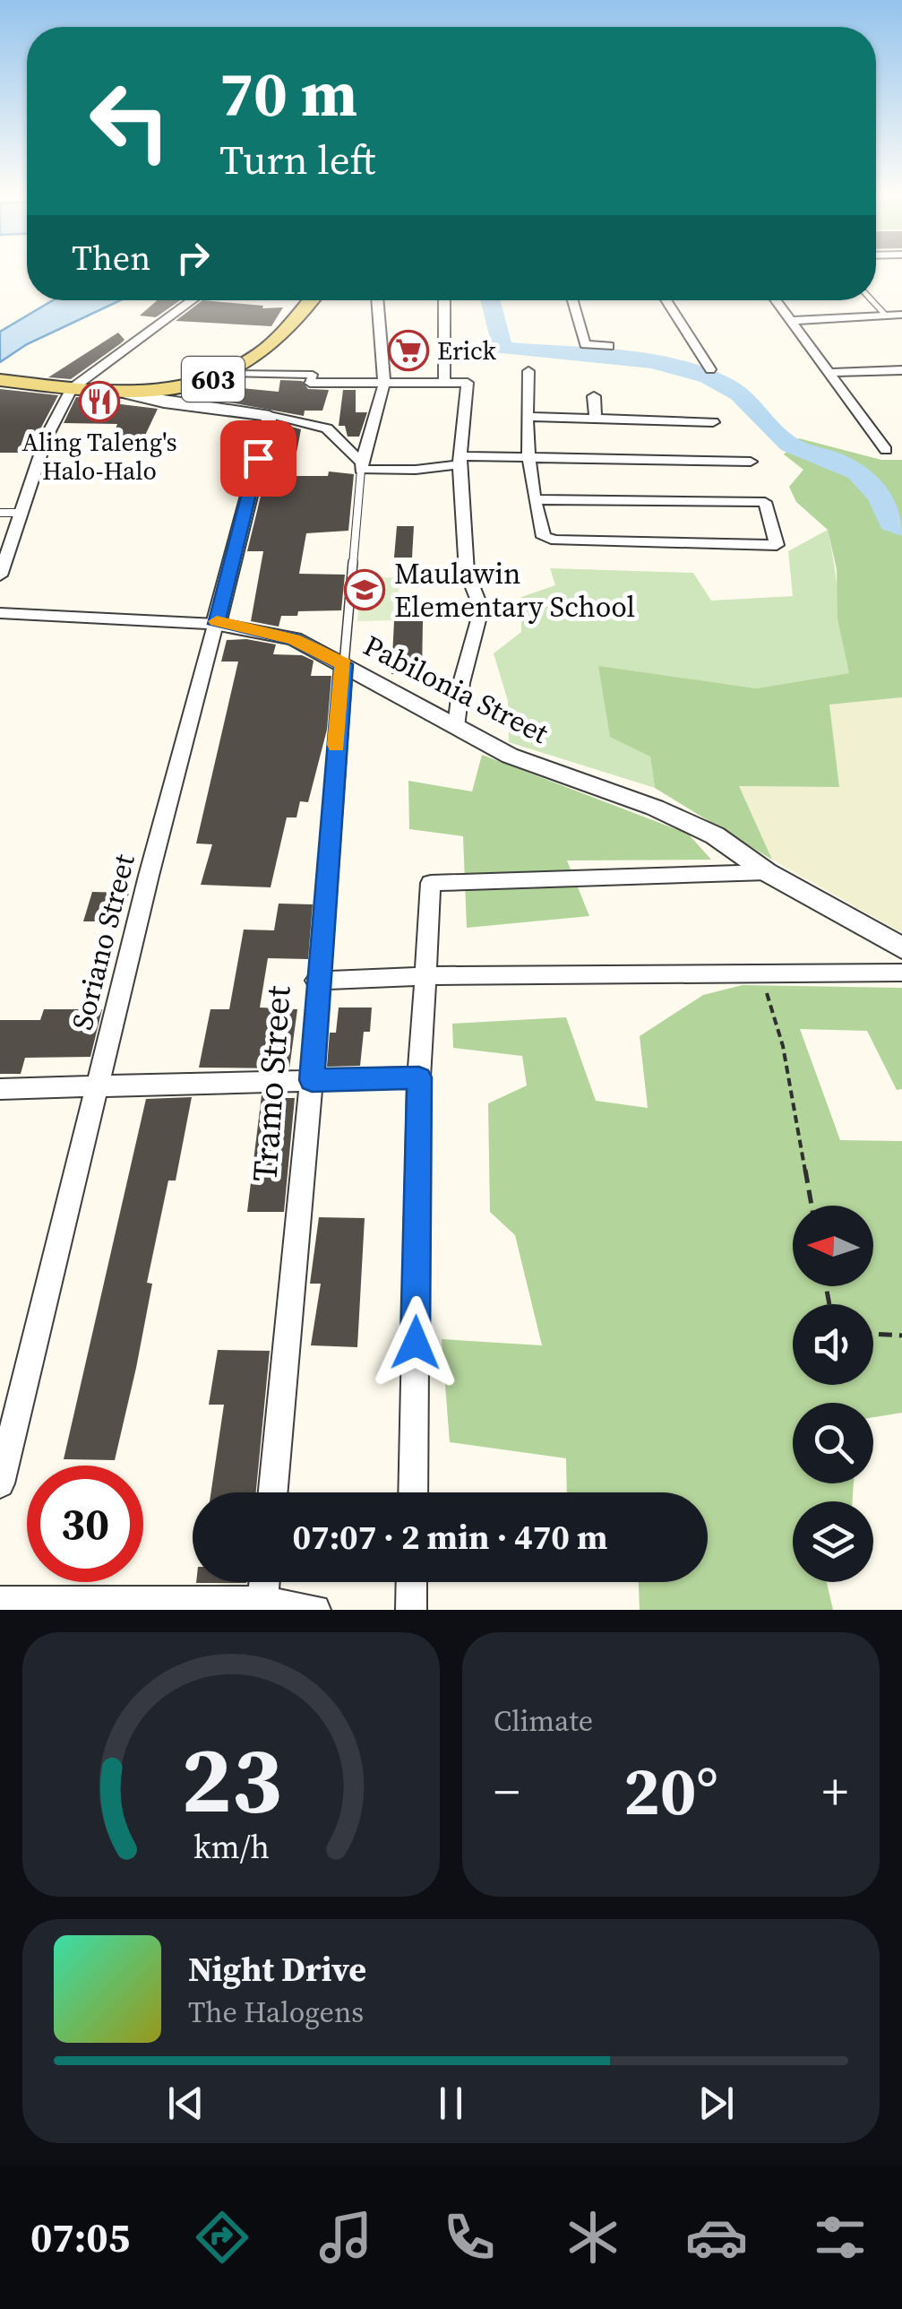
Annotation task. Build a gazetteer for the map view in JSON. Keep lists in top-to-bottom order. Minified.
{"streets":{"main road":["603"],"street":["Pabilonia Street","Soriano Street","Tramo Street"]},"crossings":[["Pabilonia Street","Soriano Street"],["Pabilonia Street","Tramo Street"]],"places":{"supermarket":["Erick"],"restaurant":["Aling Taleng's Halo-Halo"],"school or university":["Maulawin Elementary School"]},"north":"left","page":{"turn":["70 m","Turn left"],"then":"Then","limit":"30","trip":"07:07 · 2 min · 470 m","tile":"Climate","heat":["−","20°","+"],"song":["Night Drive","The Halogens"],"tabs":"07:05","gauge":["23","km/h"]}}
